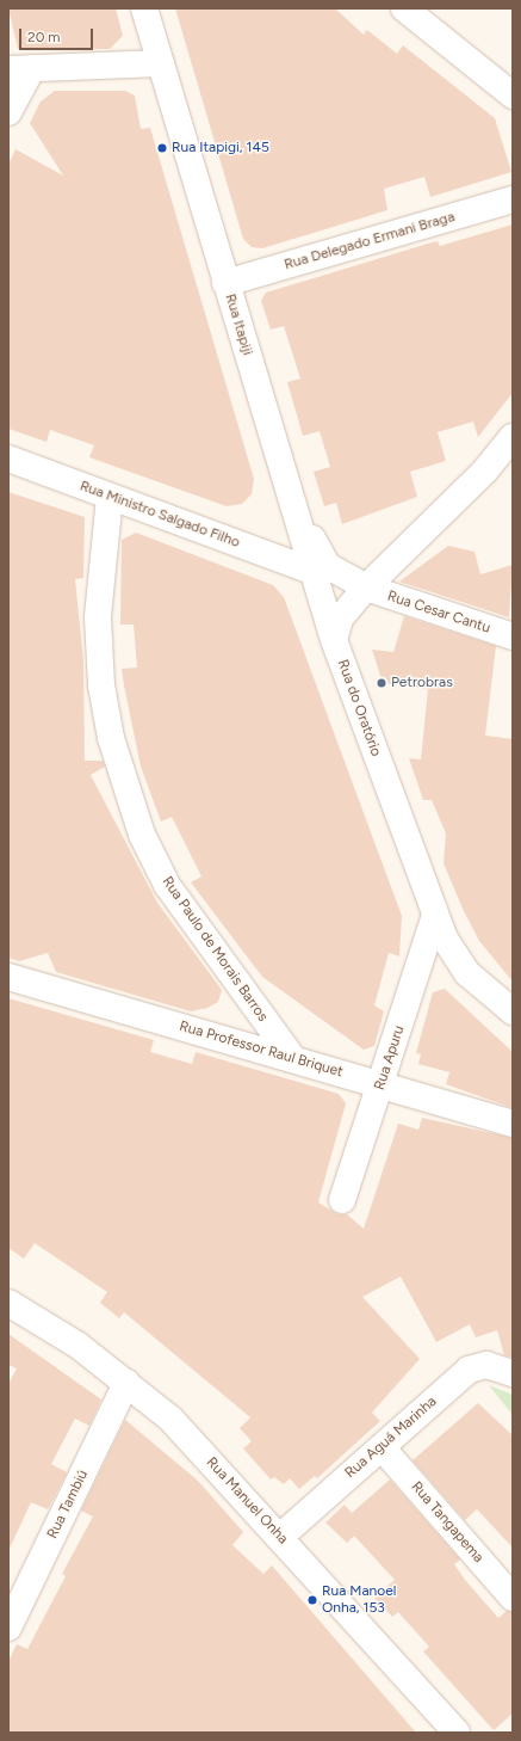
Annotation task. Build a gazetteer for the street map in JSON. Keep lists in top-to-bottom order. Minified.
{"streets":{"street":["Rua Delegado Ermani Braga","Rua Itapiji","Rua Ministro Salgado Filho","Rua Cesar Cantu","Rua do Oratório","Rua Paulo de Morais Barros","Rua Professor Raul Briquet","Rua Apuru","Rua Aguá Marinha","Rua Manuel Onha","Rua Tambiú","Rua Tangapema"]},"crossings":[["Rua Delegado Ermani Braga","Rua Itapiji"],["Rua Itapiji","Rua Ministro Salgado Filho"],["Rua Itapiji","Rua Cesar Cantu"],["Rua Itapiji","Rua do Oratório"],["Rua Ministro Salgado Filho","Rua Paulo de Morais Barros"],["Rua Cesar Cantu","Rua do Oratório"],["Rua do Oratório","Rua Apuru"],["Rua Paulo de Morais Barros","Rua Professor Raul Briquet"],["Rua Professor Raul Briquet","Rua Apuru"],["Rua Aguá Marinha","Rua Manuel Onha"],["Rua Aguá Marinha","Rua Tangapema"],["Rua Manuel Onha","Rua Tambiú"]],"places":["Rua Itapigi, 145","Petrobras","Rua Manoel Onha, 153"],"scale_bar":"20 m"}
